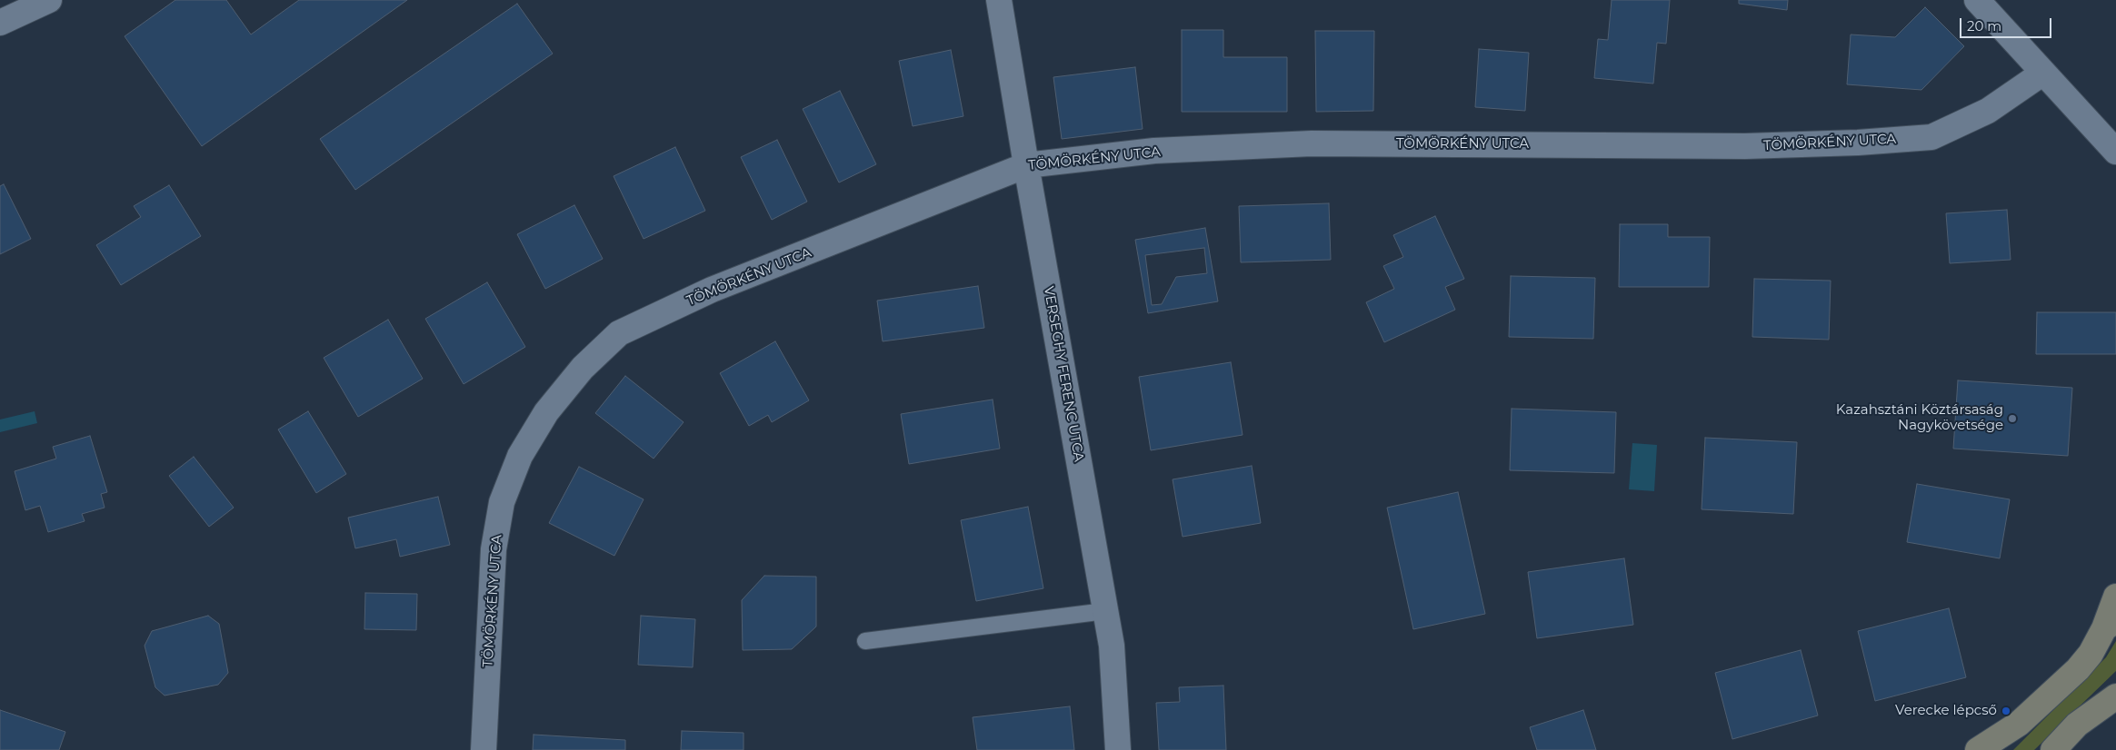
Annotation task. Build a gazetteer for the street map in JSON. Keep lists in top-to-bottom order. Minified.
{"streets":{"street":["TÖMÖRKÉNY UTCA","VERSEGHY FERENC UTCA"]},"crossings":[["TÖMÖRKÉNY UTCA","VERSEGHY FERENC UTCA"]],"places":["Kazahsztáni Köztársaság Nagykövetsége","Verecke lépcső"],"scale_bar":"20 m"}
